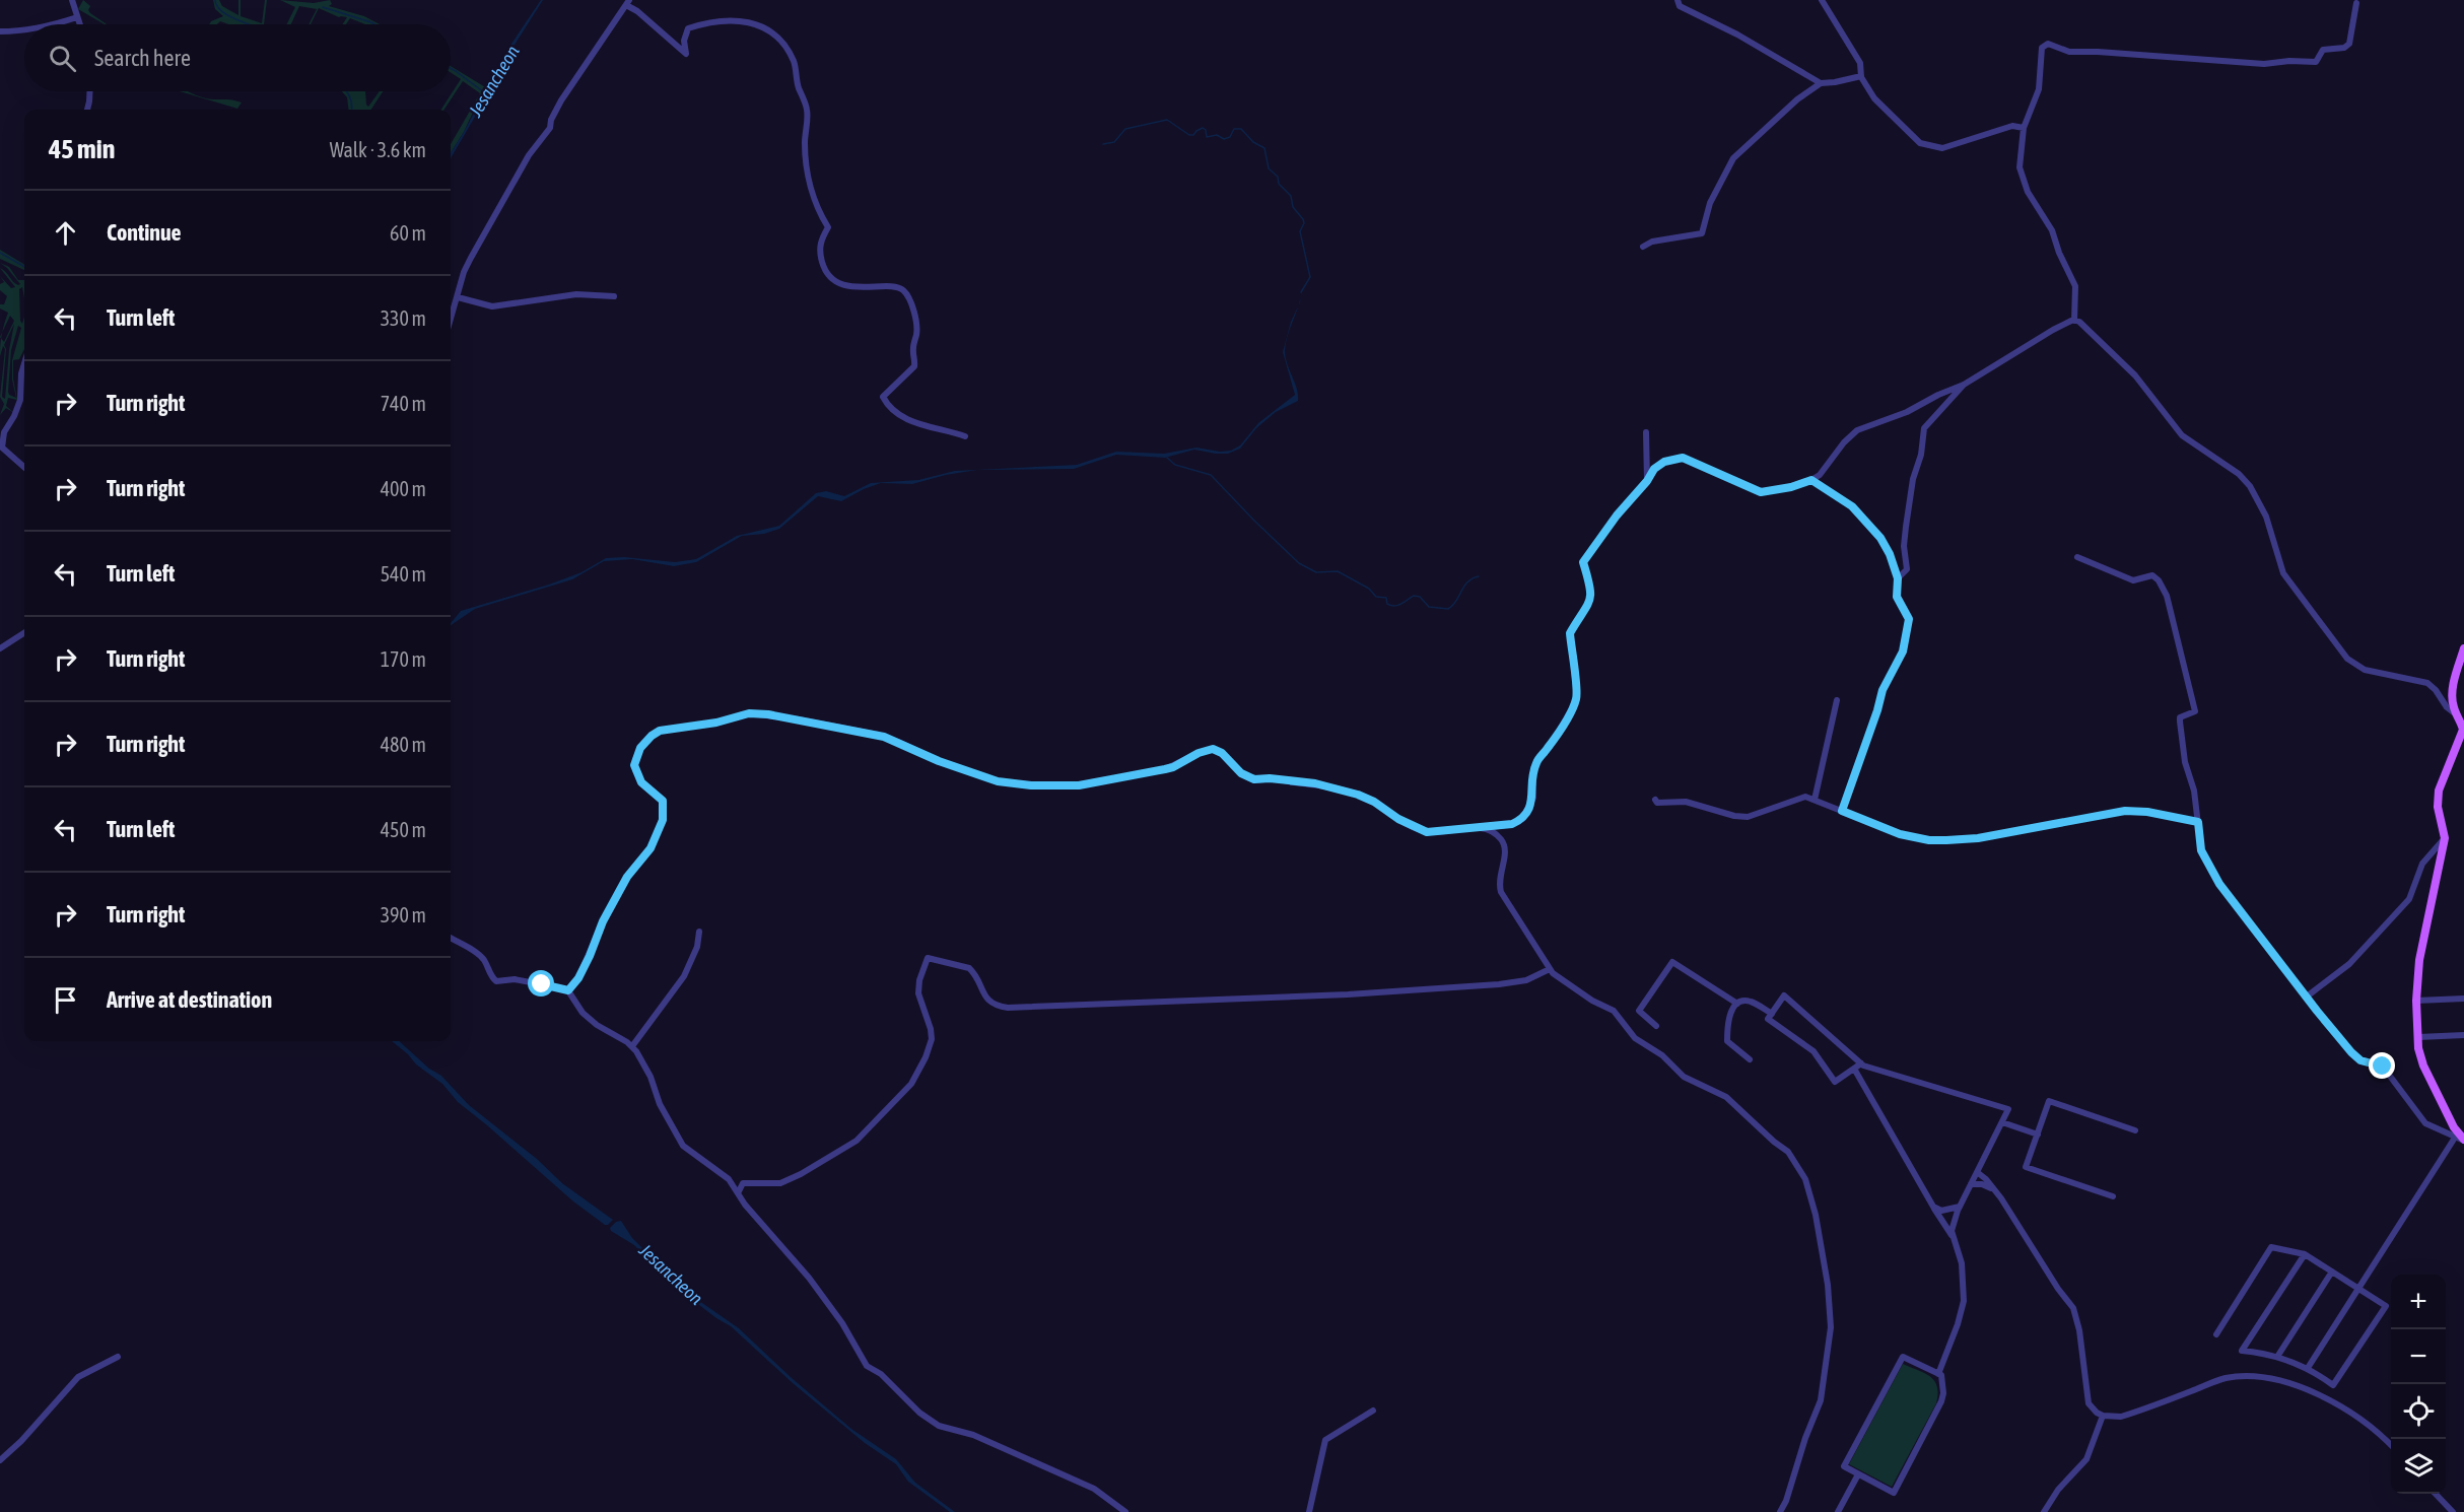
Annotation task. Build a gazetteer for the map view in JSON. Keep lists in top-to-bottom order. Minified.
{"water":["Jesancheon"],"page":{"search":"Search here","heading":["45 min","Walk · 3.6 km"],"list":[["Continue","60 m"],["Turn left","330 m"],["Turn right","740 m"],["Turn right","400 m"],["Turn left","540 m"],["Turn right","170 m"],["Turn right","480 m"],["Turn left","450 m"],["Turn right","390 m"],"Arrive at destination"],"map_buttons":["+","−"]}}
